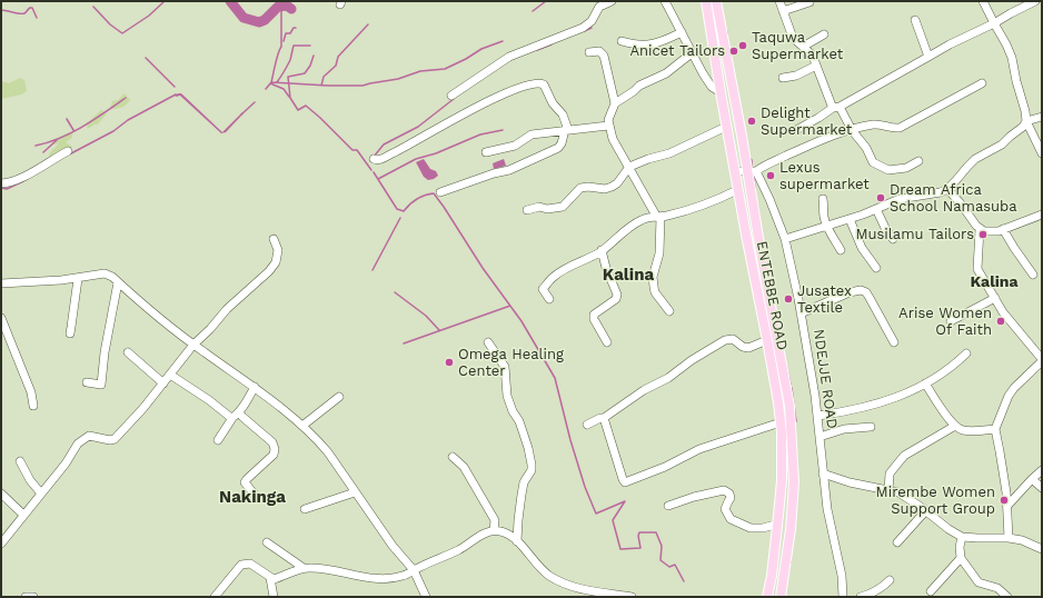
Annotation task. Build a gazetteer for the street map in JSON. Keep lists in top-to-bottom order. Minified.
{"streets":{"main road":["ENTEBBE ROAD"],"street":["NDEJJE ROAD"]},"crossings":[["ENTEBBE ROAD","NDEJJE ROAD"]],"districts":["Kalina","Kalina","Nakinga"],"places":["Taquwa Supermarket","Anicet Tailors","Delight Supermarket","Lexus supermarket","Dream Africa School Namasuba","Musilamu Tailors","Jusatex Textile","Arise Women Of Faith","Omega Healing Center","Mirembe Women Support Group"]}
